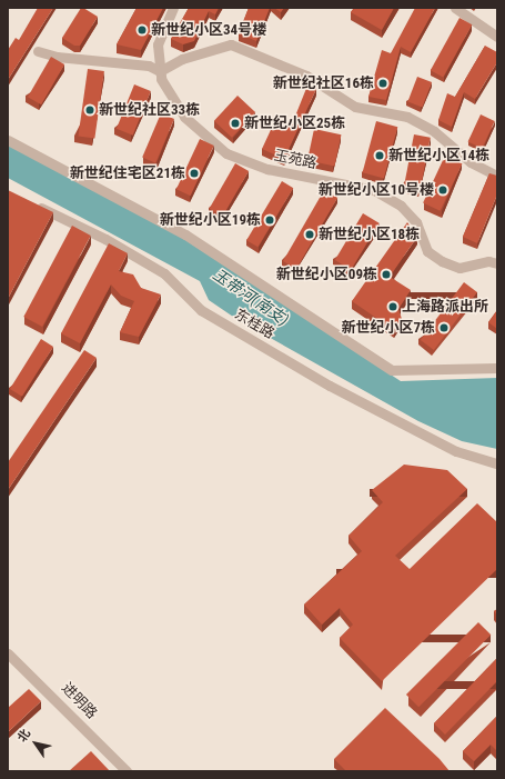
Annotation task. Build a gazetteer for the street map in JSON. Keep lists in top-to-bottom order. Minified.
{"streets":{"street":["玉苑路","东桂路","进明路"]},"water":["玉带河(南支)"],"places":["新世纪小区34号楼","新世纪社区16栋","新世纪社区33栋","新世纪小区25栋","新世纪小区14栋","新世纪住宅区21栋","新世纪小区10号楼","新世纪小区19栋","新世纪小区18栋","新世纪小区09栋","上海路派出所","新世纪小区7栋"],"north":"top left"}
